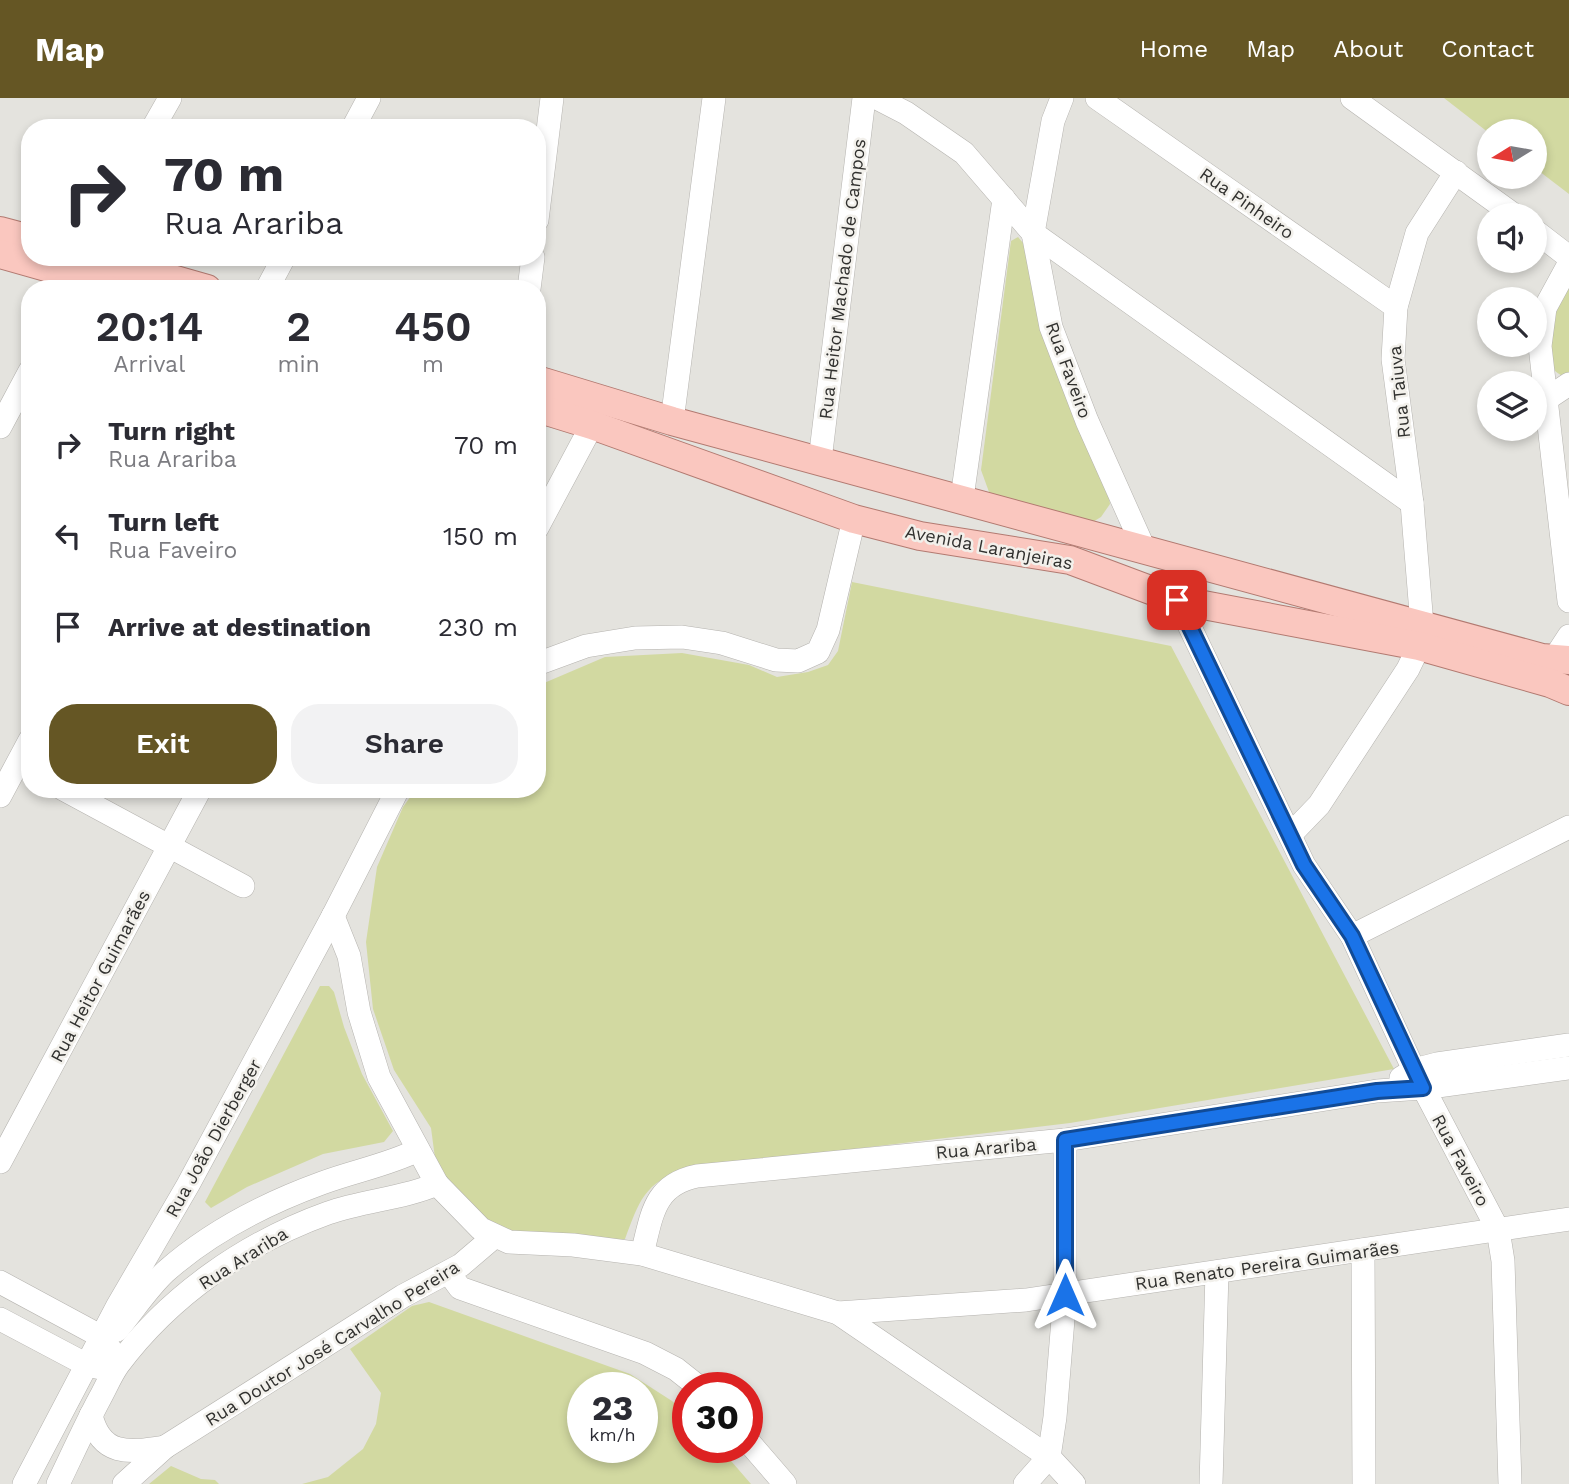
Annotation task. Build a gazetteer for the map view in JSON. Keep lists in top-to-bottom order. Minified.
{"streets":{"main road":["Avenida Laranjeiras"],"street":["Rua Pinheiro","Rua Heitor Machado de Campos","Rua Faveiro","Rua Taiuva","Rua Heitor Guimarães","Rua João Dierberger","Rua Arariba","Rua Renato Pereira Guimarães","Rua Doutor José Carvalho Pereira"]},"crossings":[["Rua Pinheiro","Rua Taiuva"],["Rua Heitor Machado de Campos","Avenida Laranjeiras"],["Rua Faveiro","Avenida Laranjeiras"],["Rua Faveiro","Rua Arariba"],["Rua Faveiro","Rua Renato Pereira Guimarães"],["Rua Taiuva","Avenida Laranjeiras"],["Rua João Dierberger","Rua Arariba"]],"north":"left","page":{"header":"Map","nav":["Home","Map","About","Contact"],"turn":["70 m","Rua Arariba"],"eta":["20:14","Arrival","2","min","450","m"],"list":[{"name":"Turn right","note":"Rua Arariba","value":"70 m"},{"name":"Turn left","note":"Rua Faveiro","value":"150 m"},{"name":"Arrive at destination","value":"230 m"}],"buttons":["Exit","Share"],"speed":"23 km/h","limit":"30"}}
